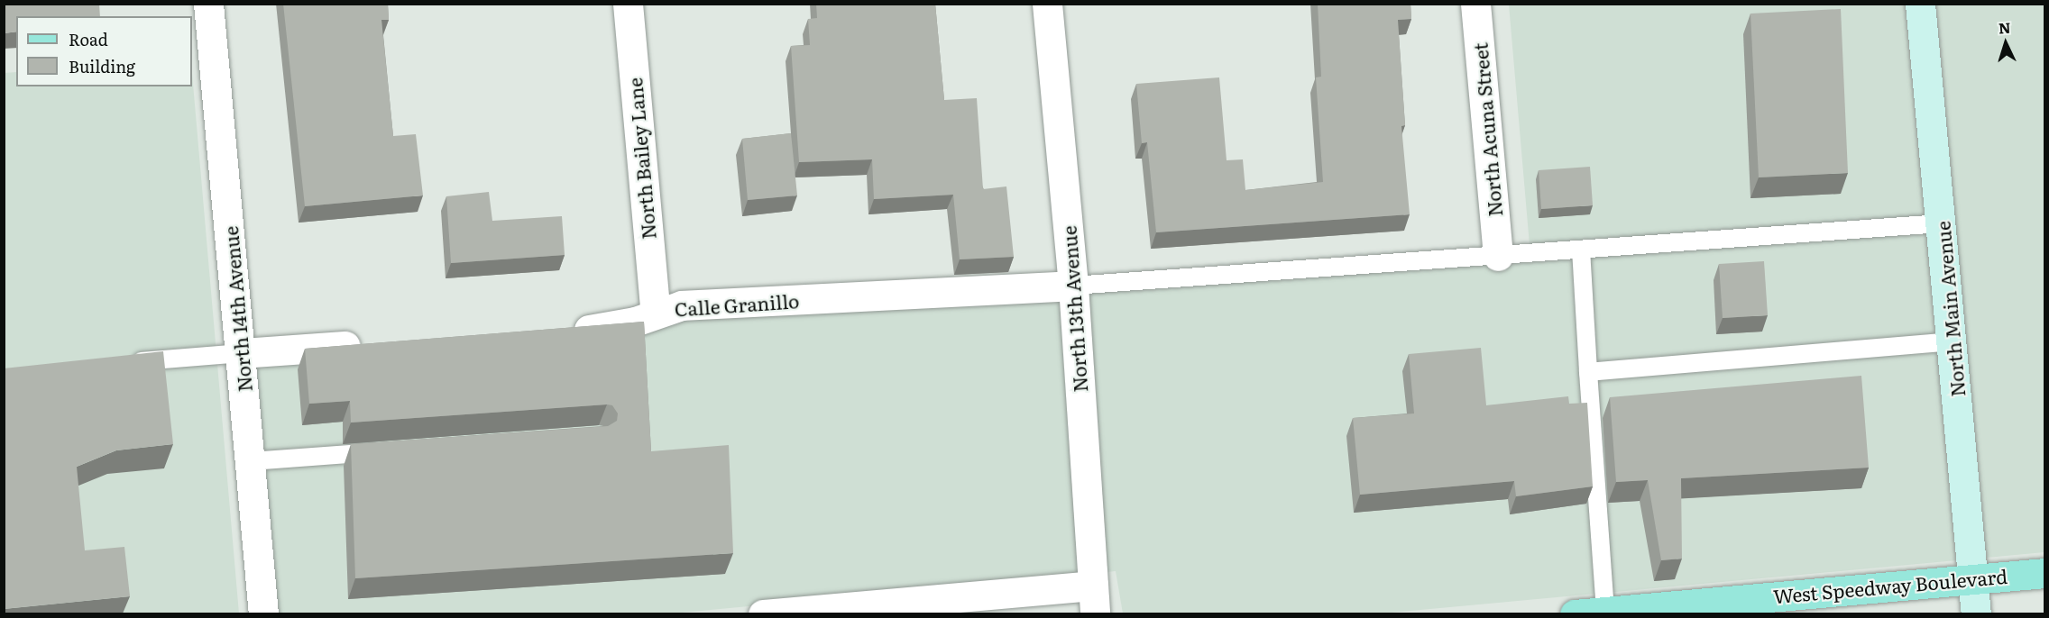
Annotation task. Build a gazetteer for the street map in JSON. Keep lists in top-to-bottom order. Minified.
{"streets":{"main road":["North Main Avenue","West Speedway Boulevard"],"street":["North Acuna Street","North Bailey Lane","Calle Granillo","North 14th Avenue","North 13th Avenue"]},"crossings":[["North Bailey Lane","Calle Granillo"],["Calle Granillo","North 13th Avenue"],["North Main Avenue","West Speedway Boulevard"]],"legend":["Road","Building"],"north":"top"}
